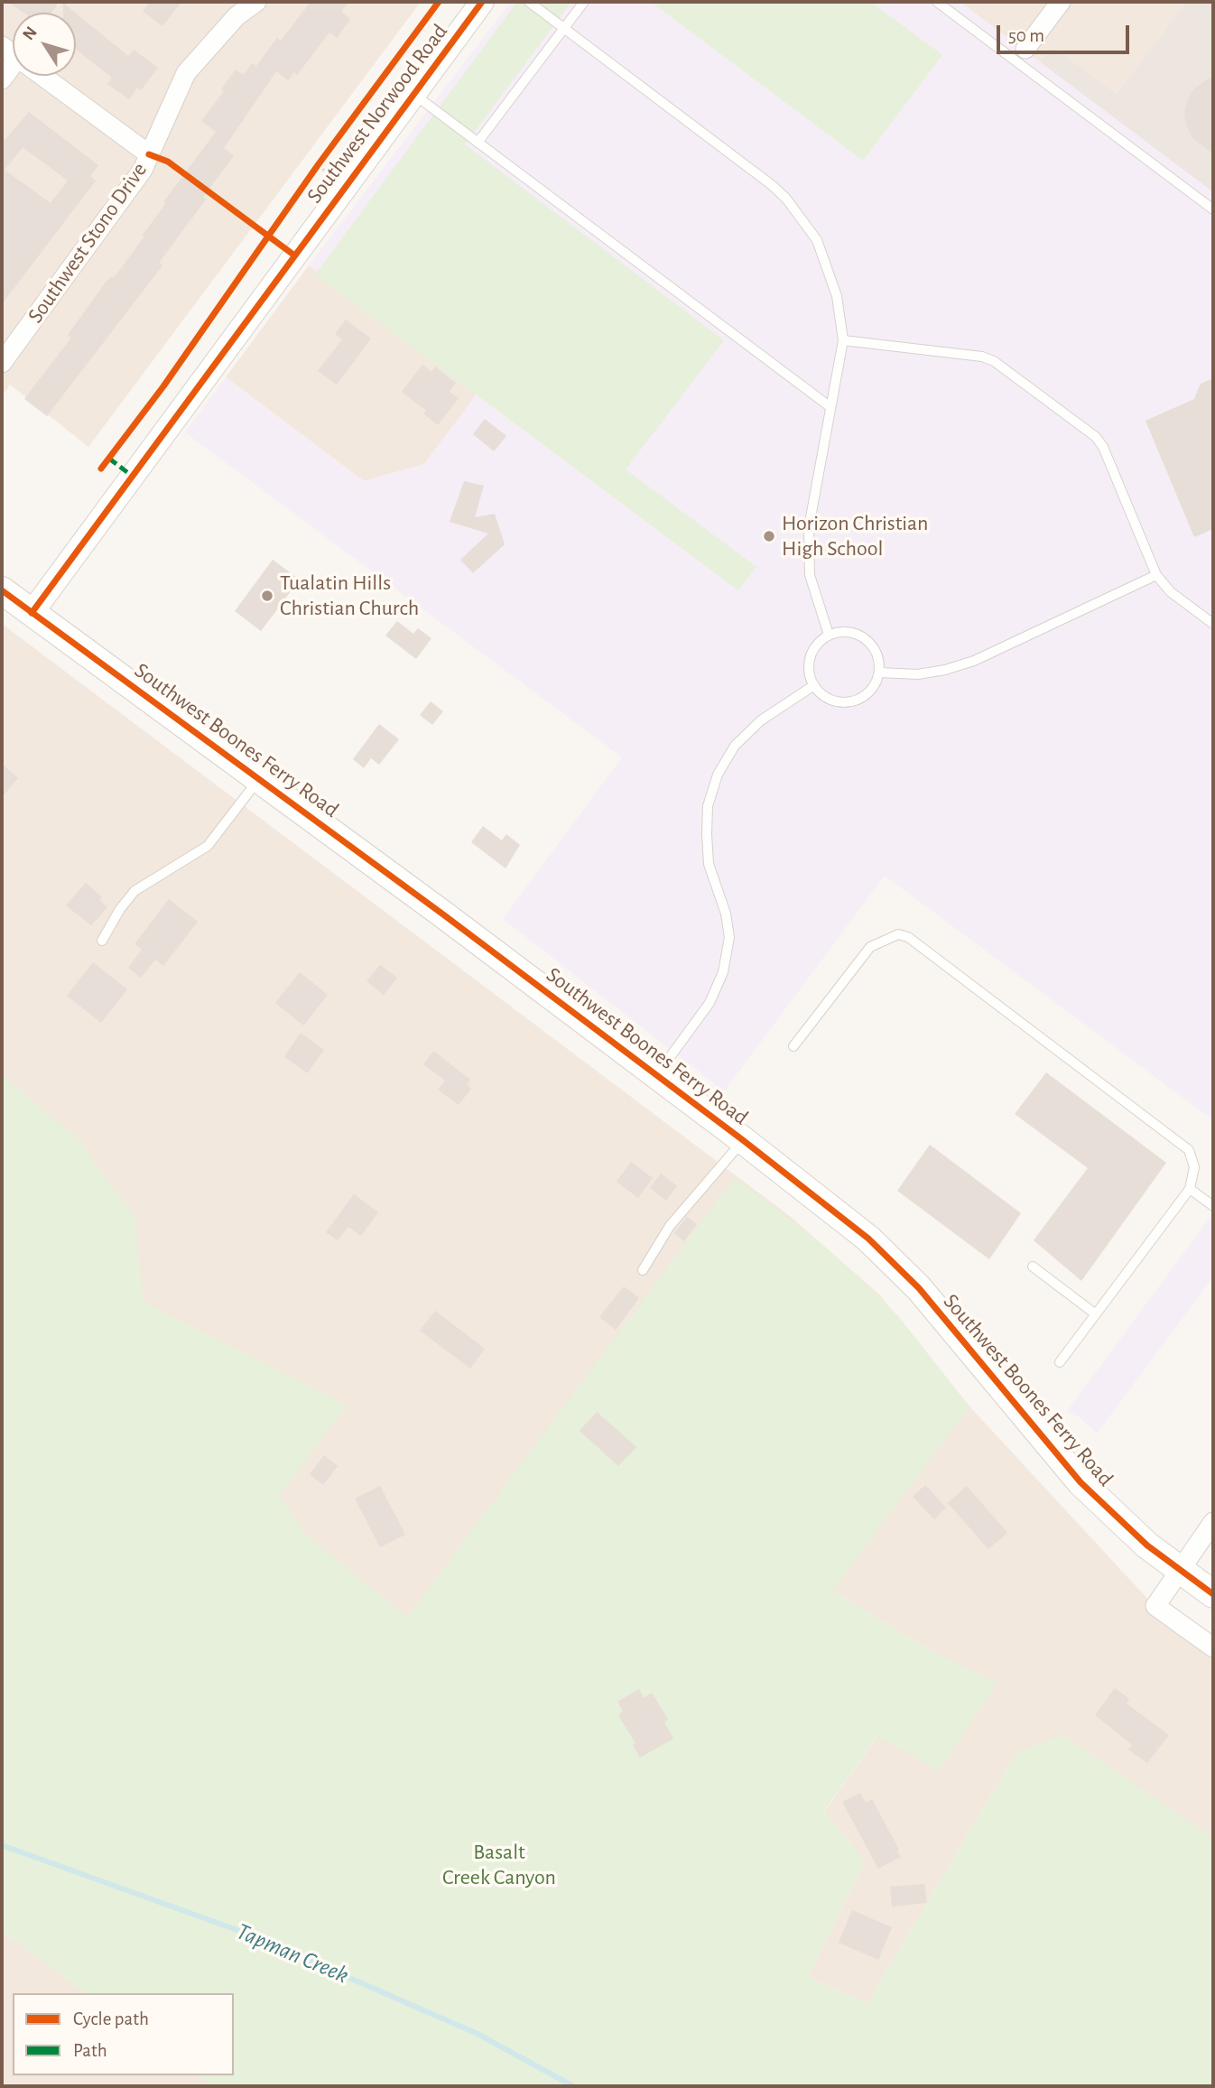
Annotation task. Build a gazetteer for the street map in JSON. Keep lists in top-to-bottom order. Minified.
{"streets":{"main road":["Southwest Boones Ferry Road"],"street":["Southwest Norwood Road","Southwest Stono Drive"]},"crossings":[["Southwest Norwood Road","Southwest Boones Ferry Road"]],"water":["Tapman Creek"],"parks":["Basalt Creek Canyon"],"places":["Horizon Christian High School","Tualatin Hills Christian Church"],"legend":["Cycle path","Path"],"scale_bar":"50 m","north":"top left"}
